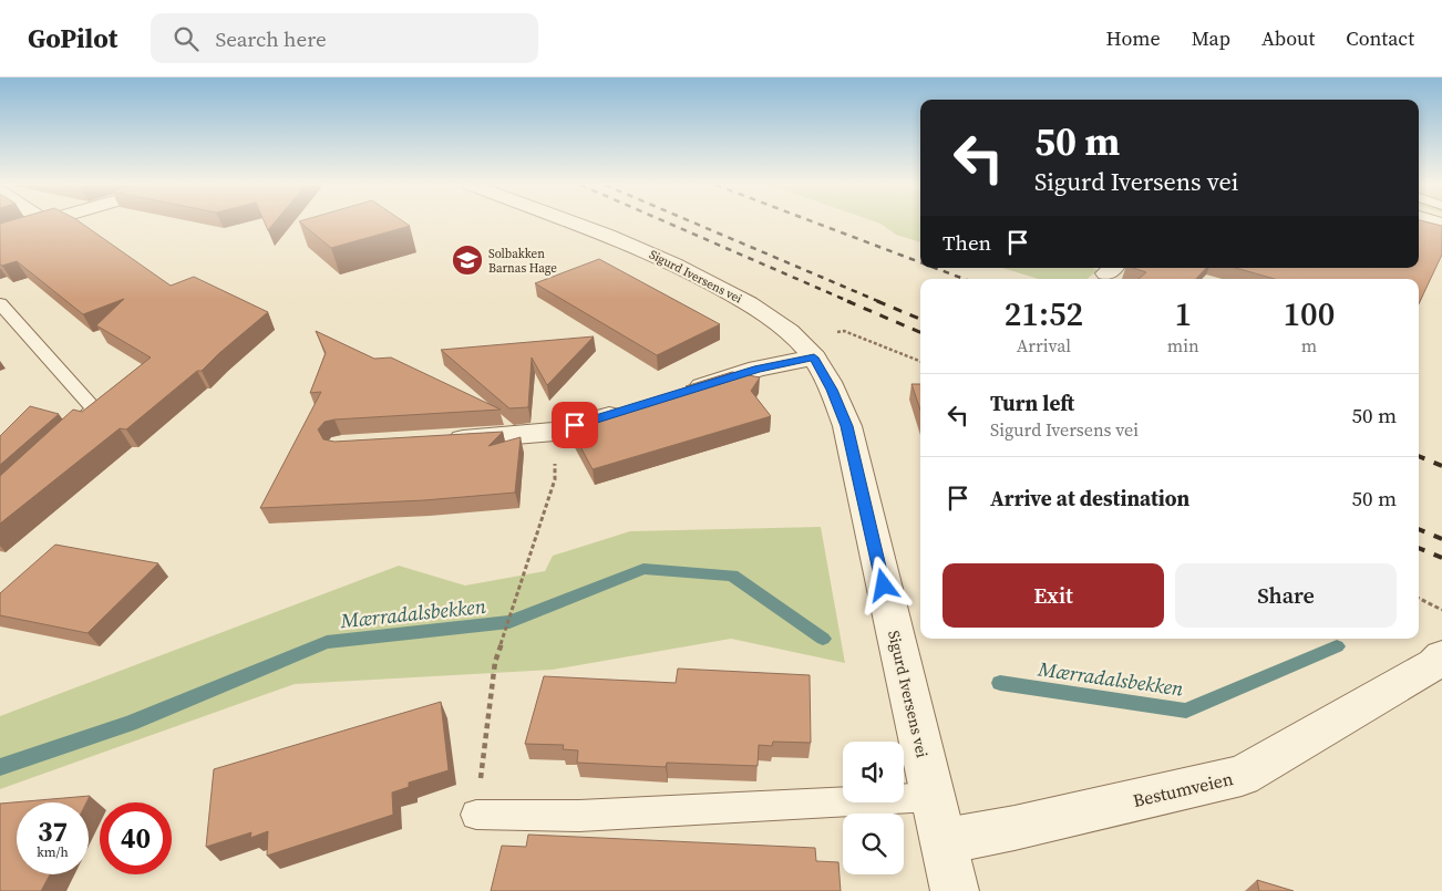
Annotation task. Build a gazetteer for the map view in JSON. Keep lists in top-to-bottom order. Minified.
{"streets":{"street":["Sigurd Iversens vei","Bestumveien"]},"crossings":[["Sigurd Iversens vei","Bestumveien"]],"water":["Mærradalsbekken"],"places":{"school or university":["Solbakken Barnas Hage"]},"page":{"header":"GoPilot","search":"Search here","nav":["Home","Map","About","Contact"],"turn":["50 m","Sigurd Iversens vei"],"then":"Then","eta":["21:52","Arrival","1","min","100","m"],"list":[{"name":"Turn left","note":"Sigurd Iversens vei","value":"50 m"},{"name":"Arrive at destination","value":"50 m"}],"buttons":["Exit","Share"],"speed":"37 km/h","limit":"40"}}
